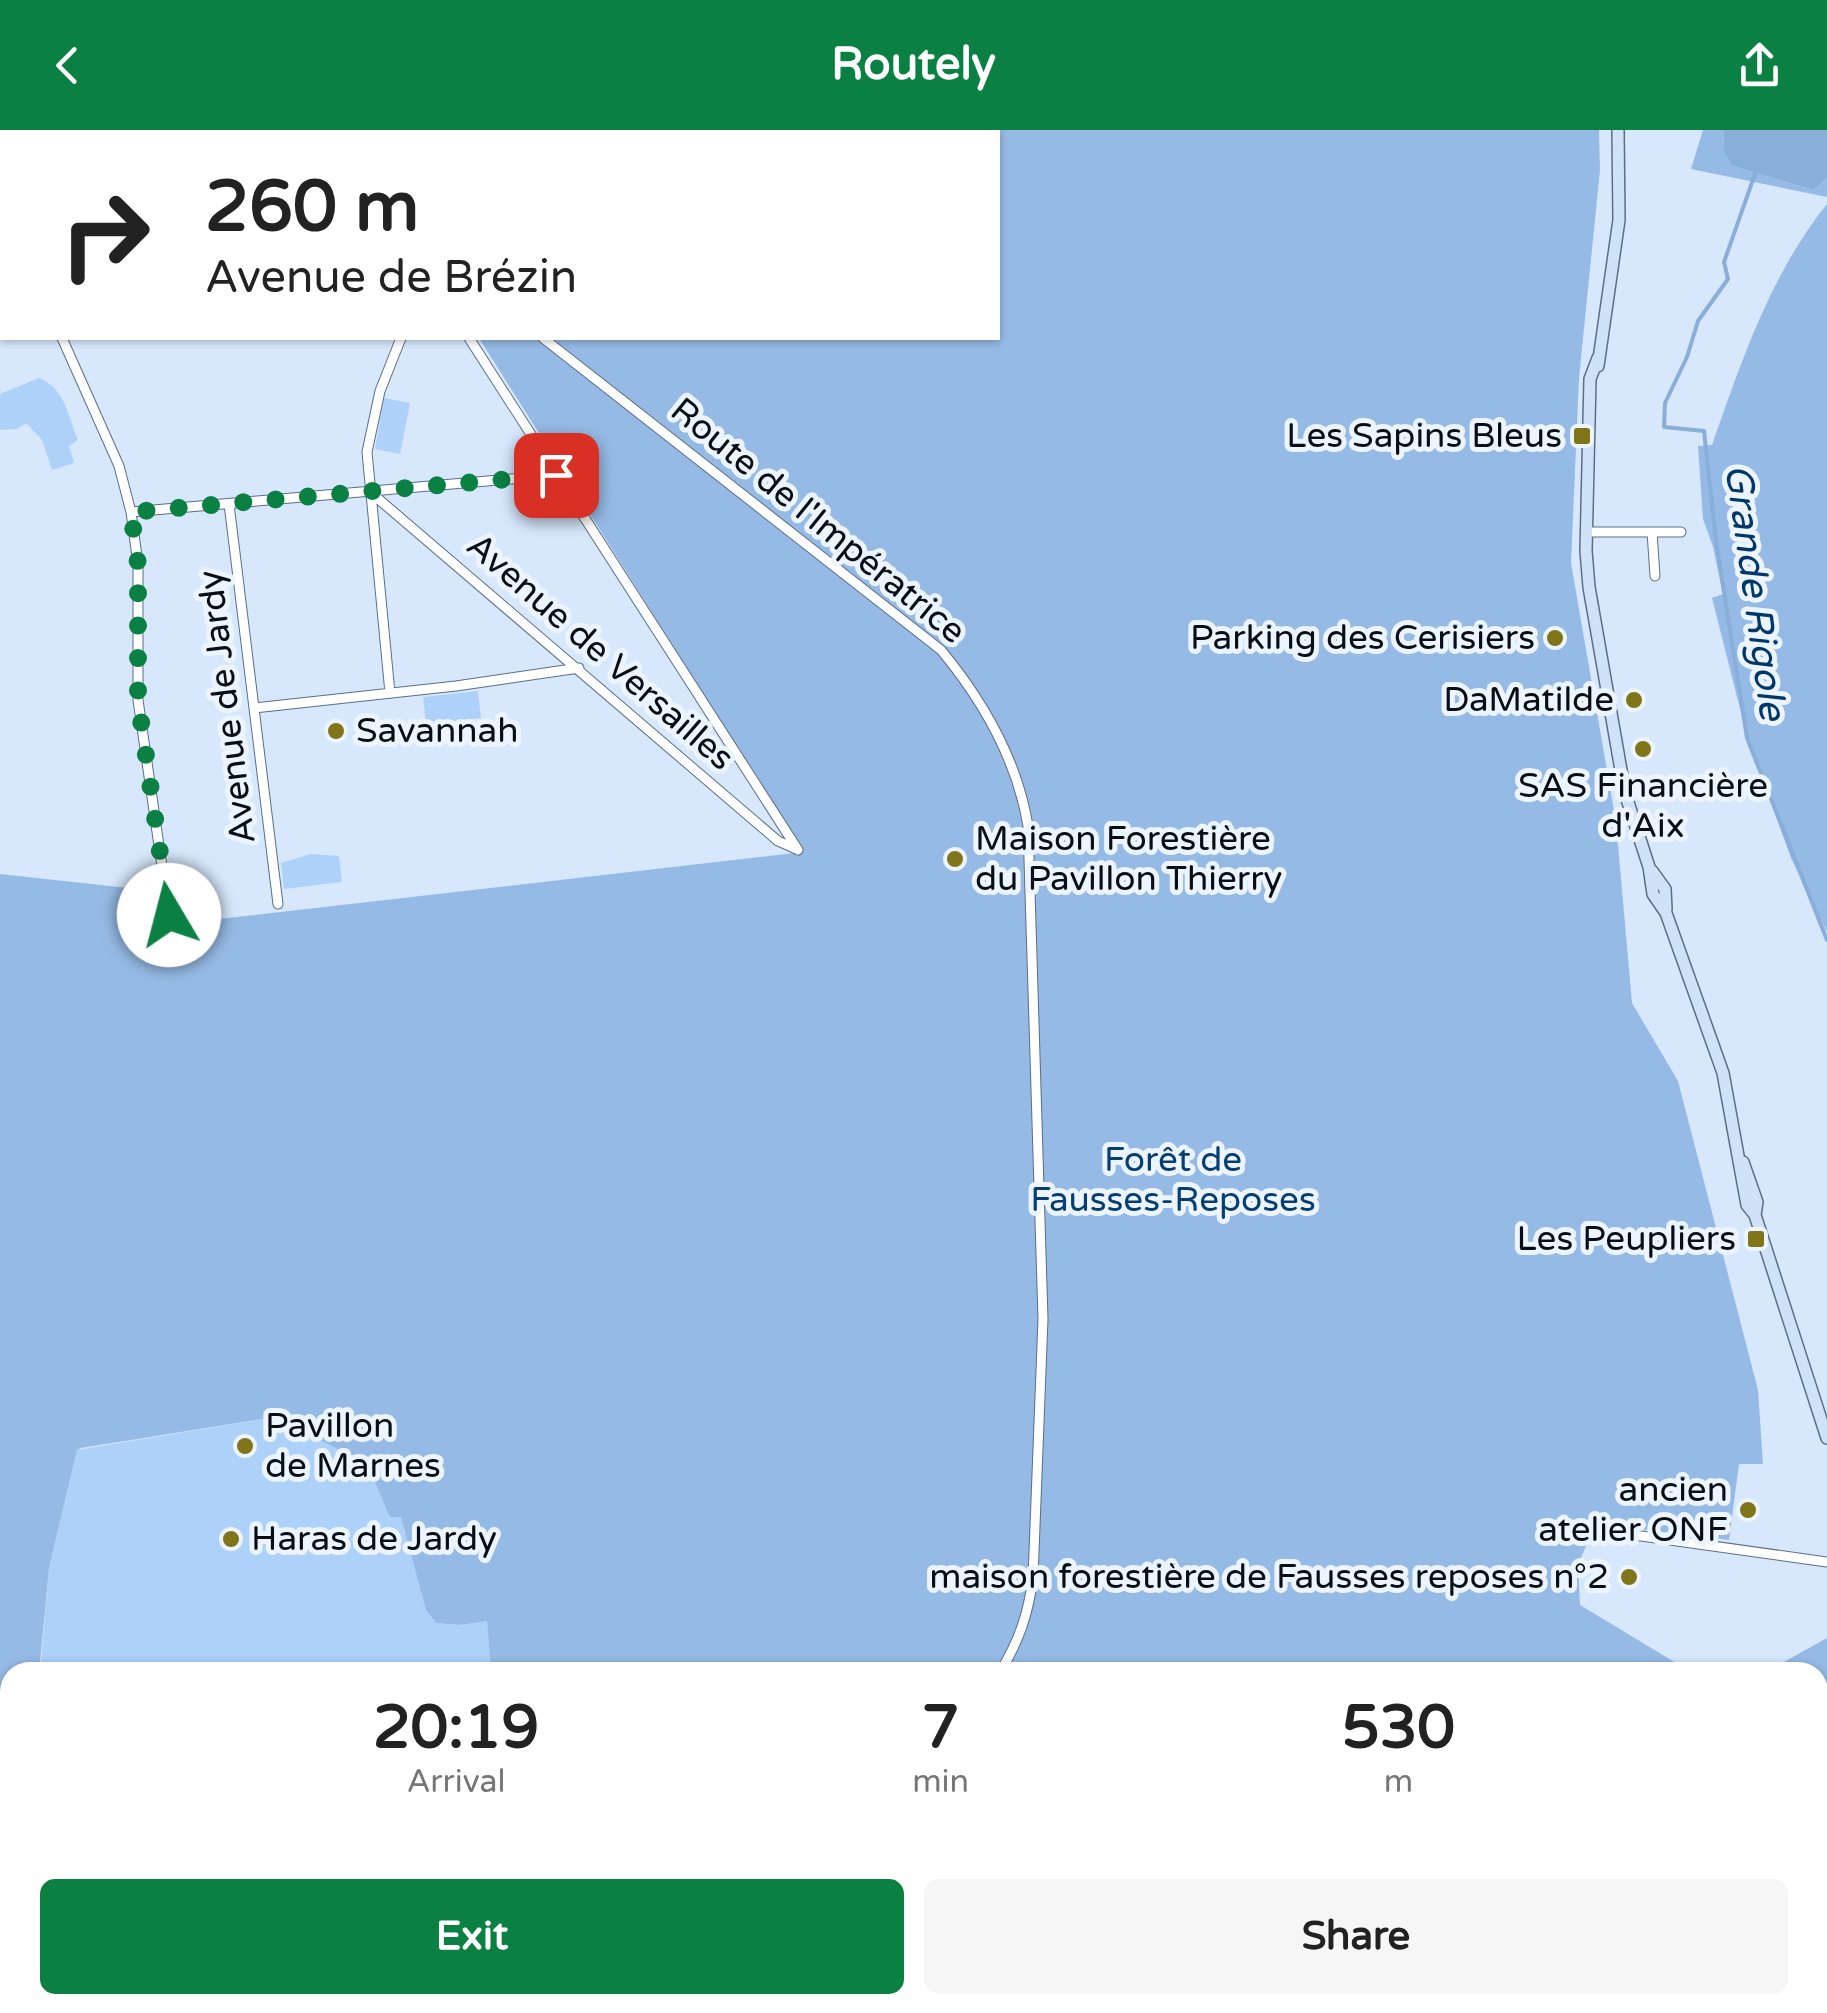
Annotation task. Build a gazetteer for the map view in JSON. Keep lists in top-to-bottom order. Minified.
{"streets":{"street":["Route de l'Impératrice","Avenue de Versailles","Avenue de Jardy"]},"water":["Grande Rigole"],"parks":["Forêt de Fausses-Reposes"],"places":{"transit":["Les Sapins Bleus","Les Peupliers"],"other":["Parking des Cerisiers","DaMatilde","Savannah","SAS Financière d'Aix","Maison Forestière du Pavillon Thierry","Pavillon de Marnes","ancien atelier ONF","Haras de Jardy","maison forestière de Fausses reposes n°2"]},"page":{"header":"Routely","turn":["260 m","Avenue de Brézin"],"eta":["20:19","Arrival","7","min","530","m"],"buttons":["Exit","Share"]}}
